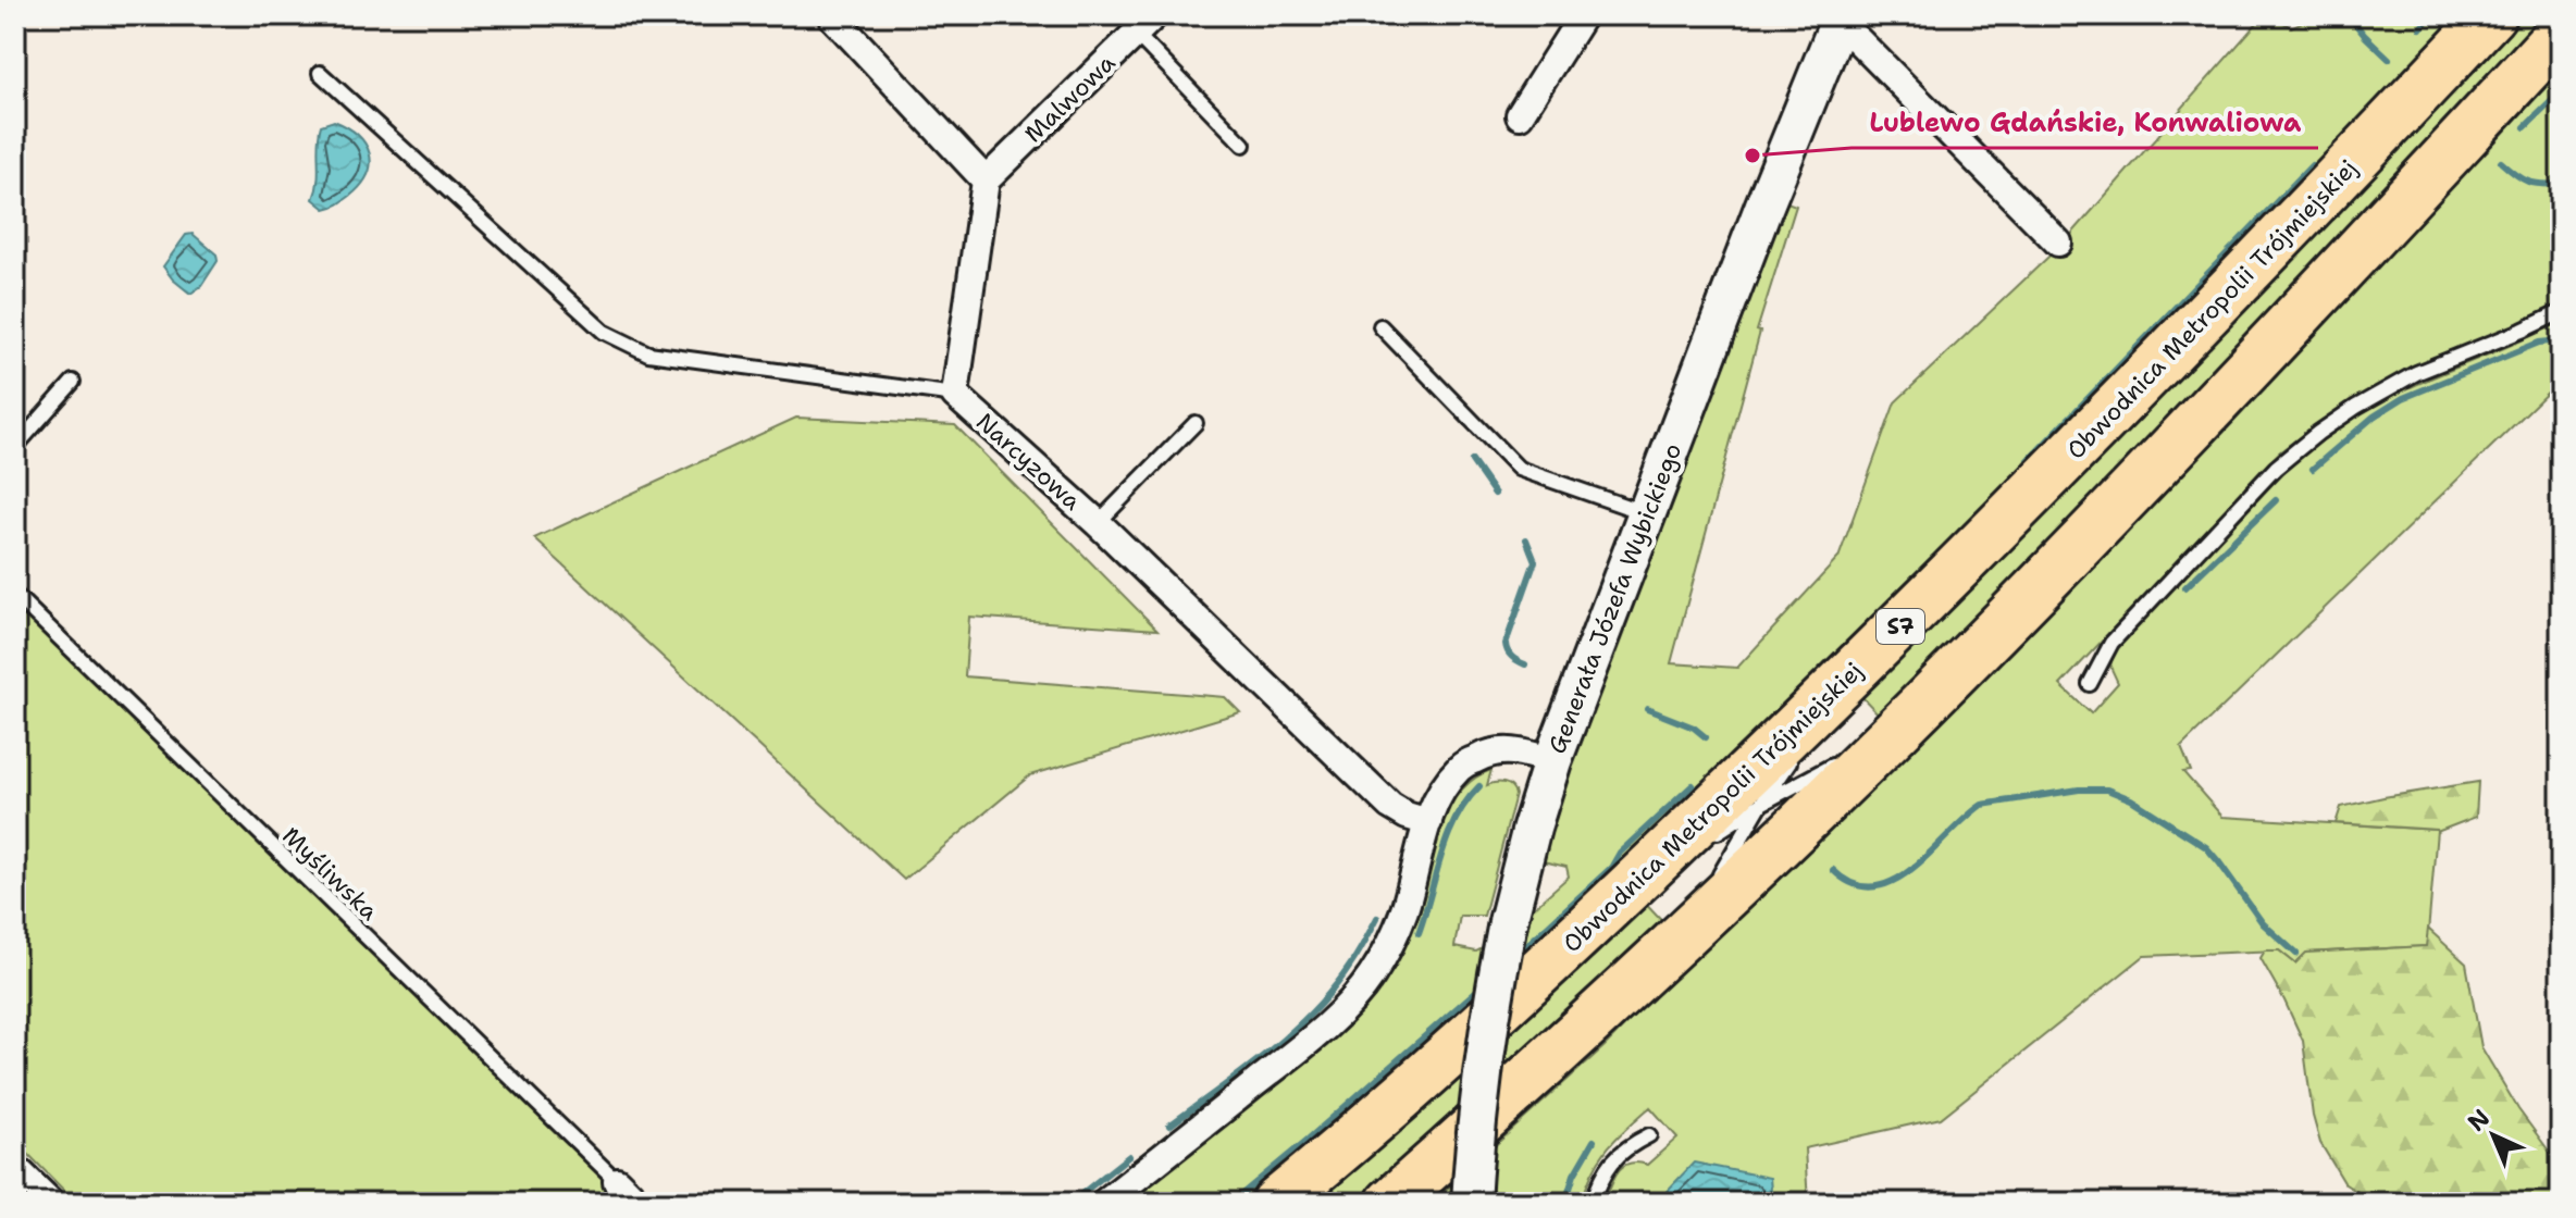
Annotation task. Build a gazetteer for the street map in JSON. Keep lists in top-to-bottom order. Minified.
{"streets":{"highway":["Obwodnica Metropolii Trójmiejskiej","S7"],"main road":["Generała Józefa Wybickiego"],"street":["Malwowa","Narcyzowa"],"lane":["Myśliwska"]},"crossings":[["Malwowa","Narcyzowa"]],"places":["Lublewo Gdańskie, Konwaliowa"],"north":"top left"}
